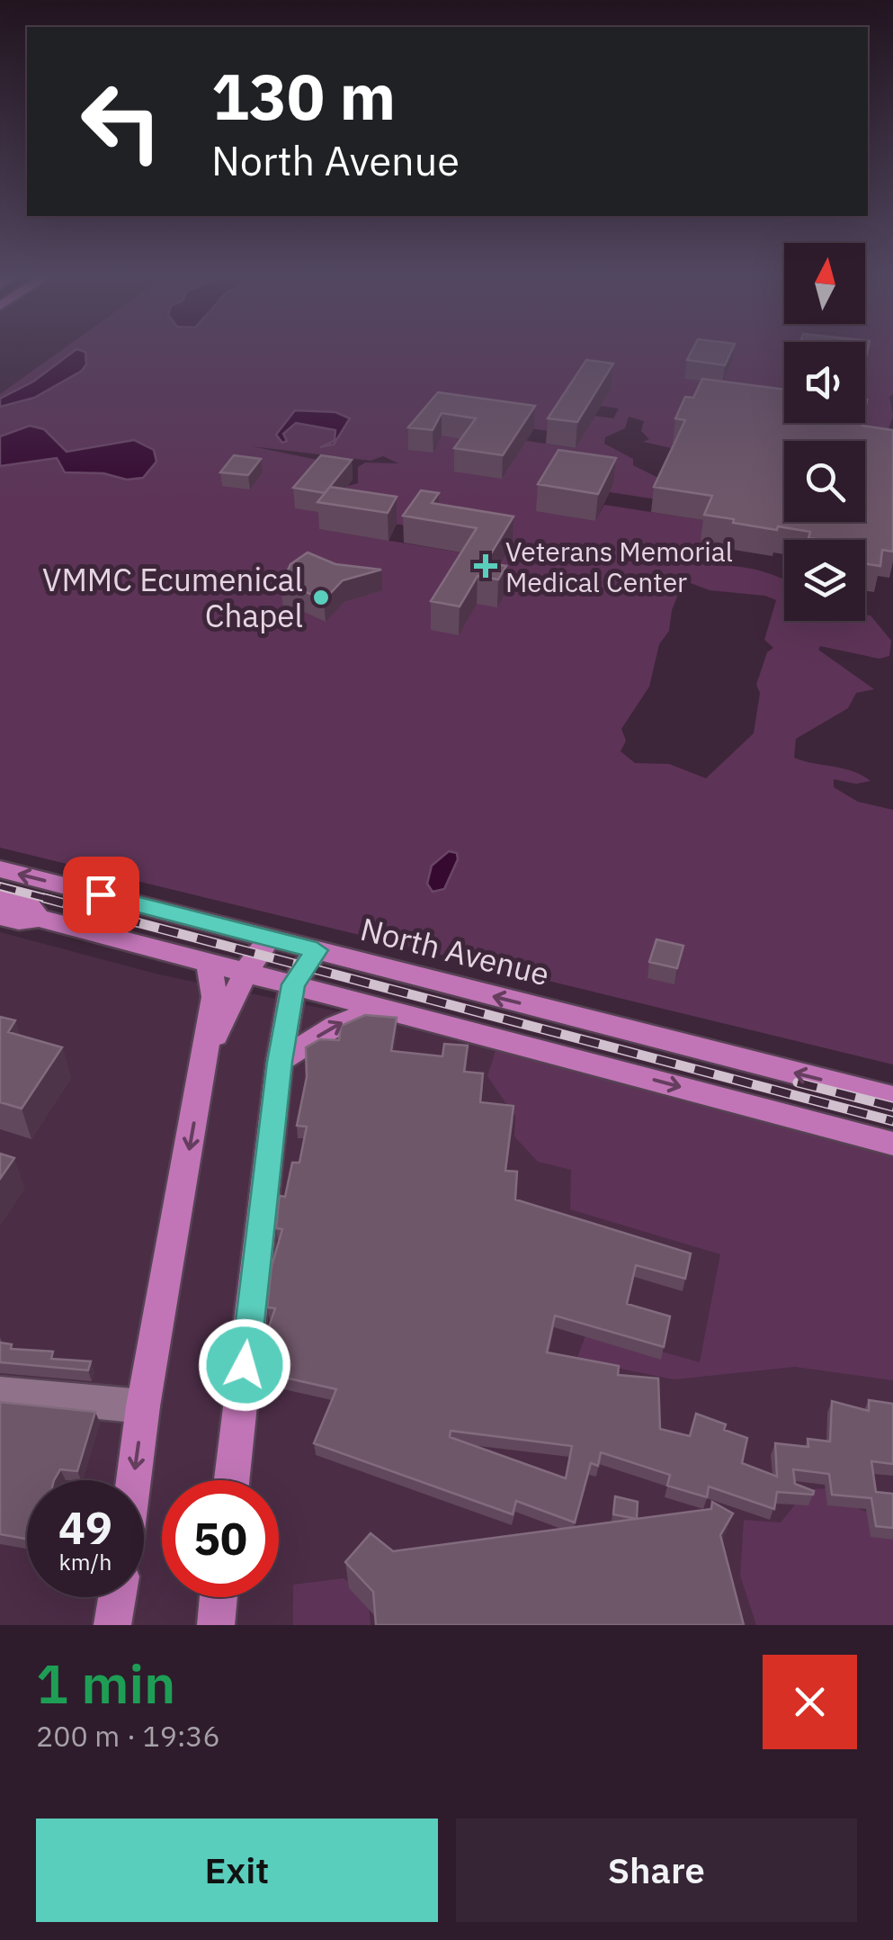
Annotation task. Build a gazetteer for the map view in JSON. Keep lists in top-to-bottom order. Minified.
{"streets":{"main road":["North Avenue"]},"places":{"health":["Veterans Memorial Medical Center"],"other":["VMMC Ecumenical Chapel"]},"north":"top","page":{"turn":["130 m","North Avenue"],"speed":"49 km/h","limit":"50","heading":["1 min","200 m · 19:36"],"buttons":["Exit","Share"]}}
